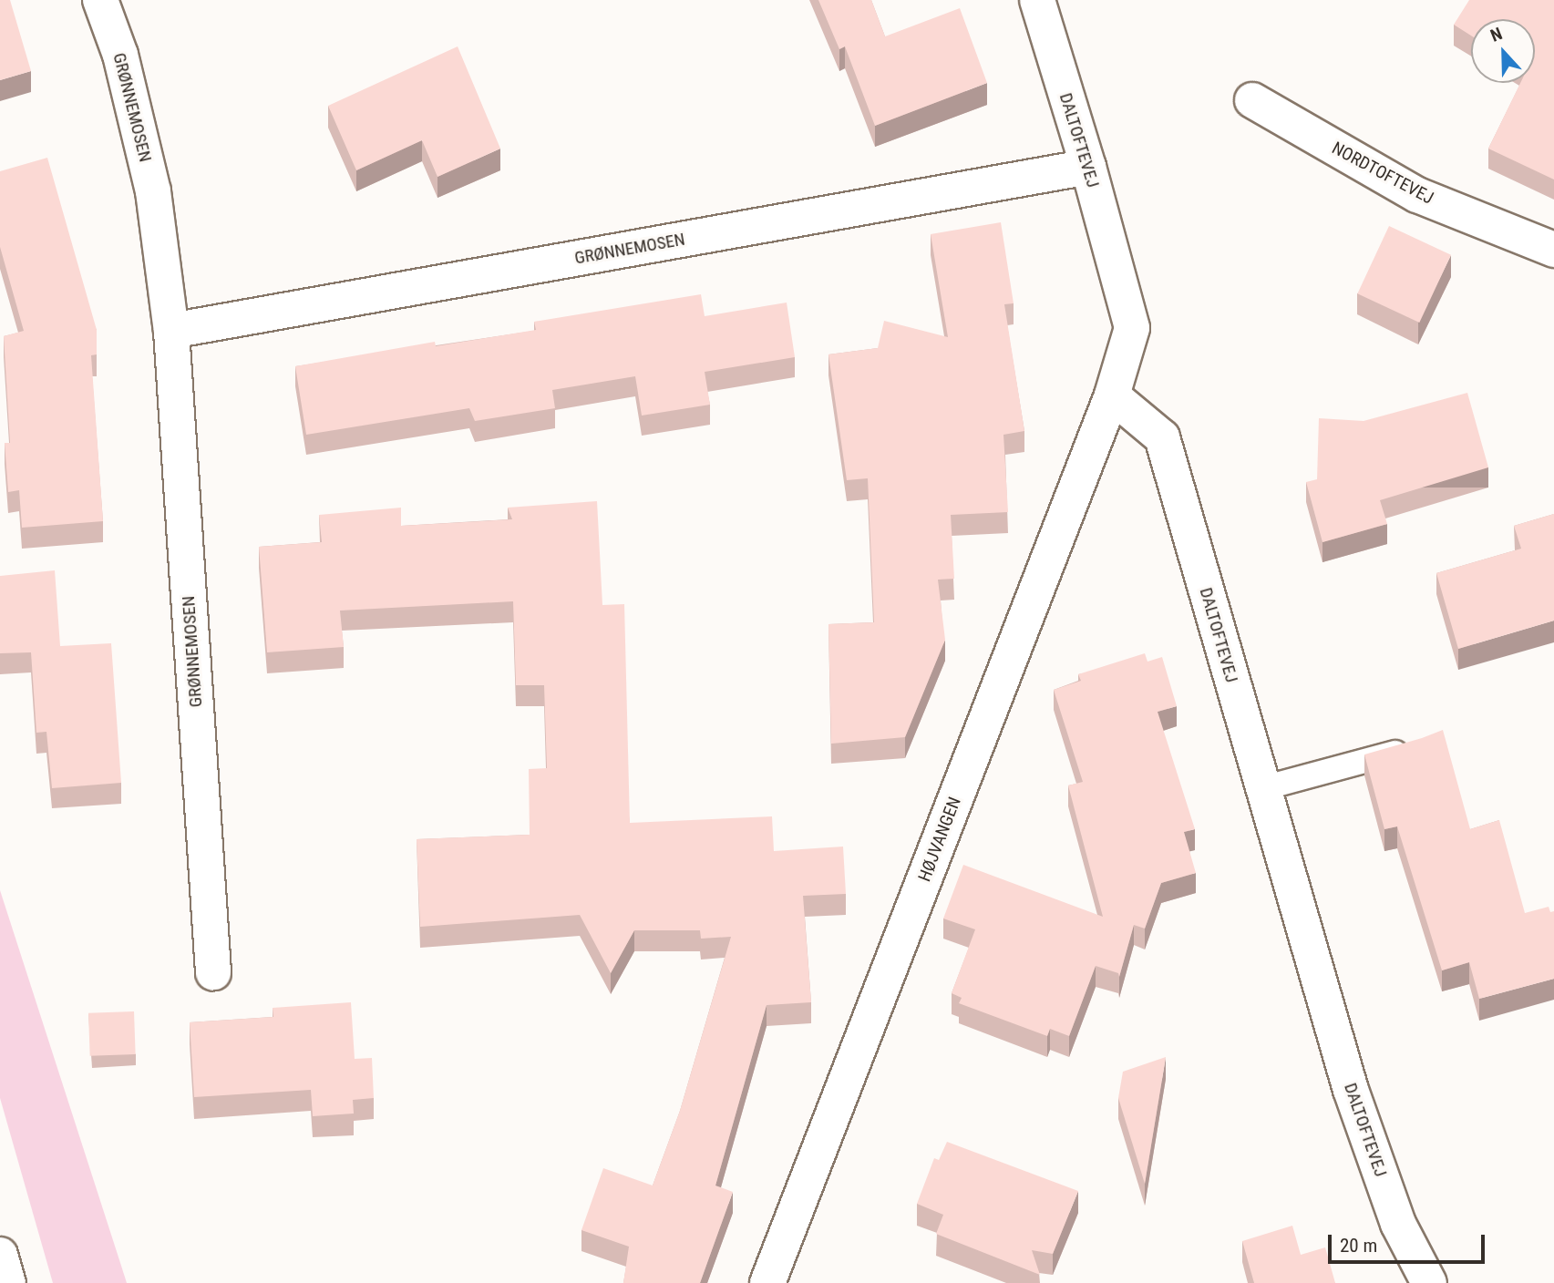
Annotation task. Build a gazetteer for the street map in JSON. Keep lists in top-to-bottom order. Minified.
{"streets":{"street":["GRØNNEMOSEN","DALTOFTEVEJ","NORDTOFTEVEJ","HØJVANGEN"]},"crossings":[["GRØNNEMOSEN","DALTOFTEVEJ"],["DALTOFTEVEJ","HØJVANGEN"]],"scale_bar":"20 m","north":"top"}
